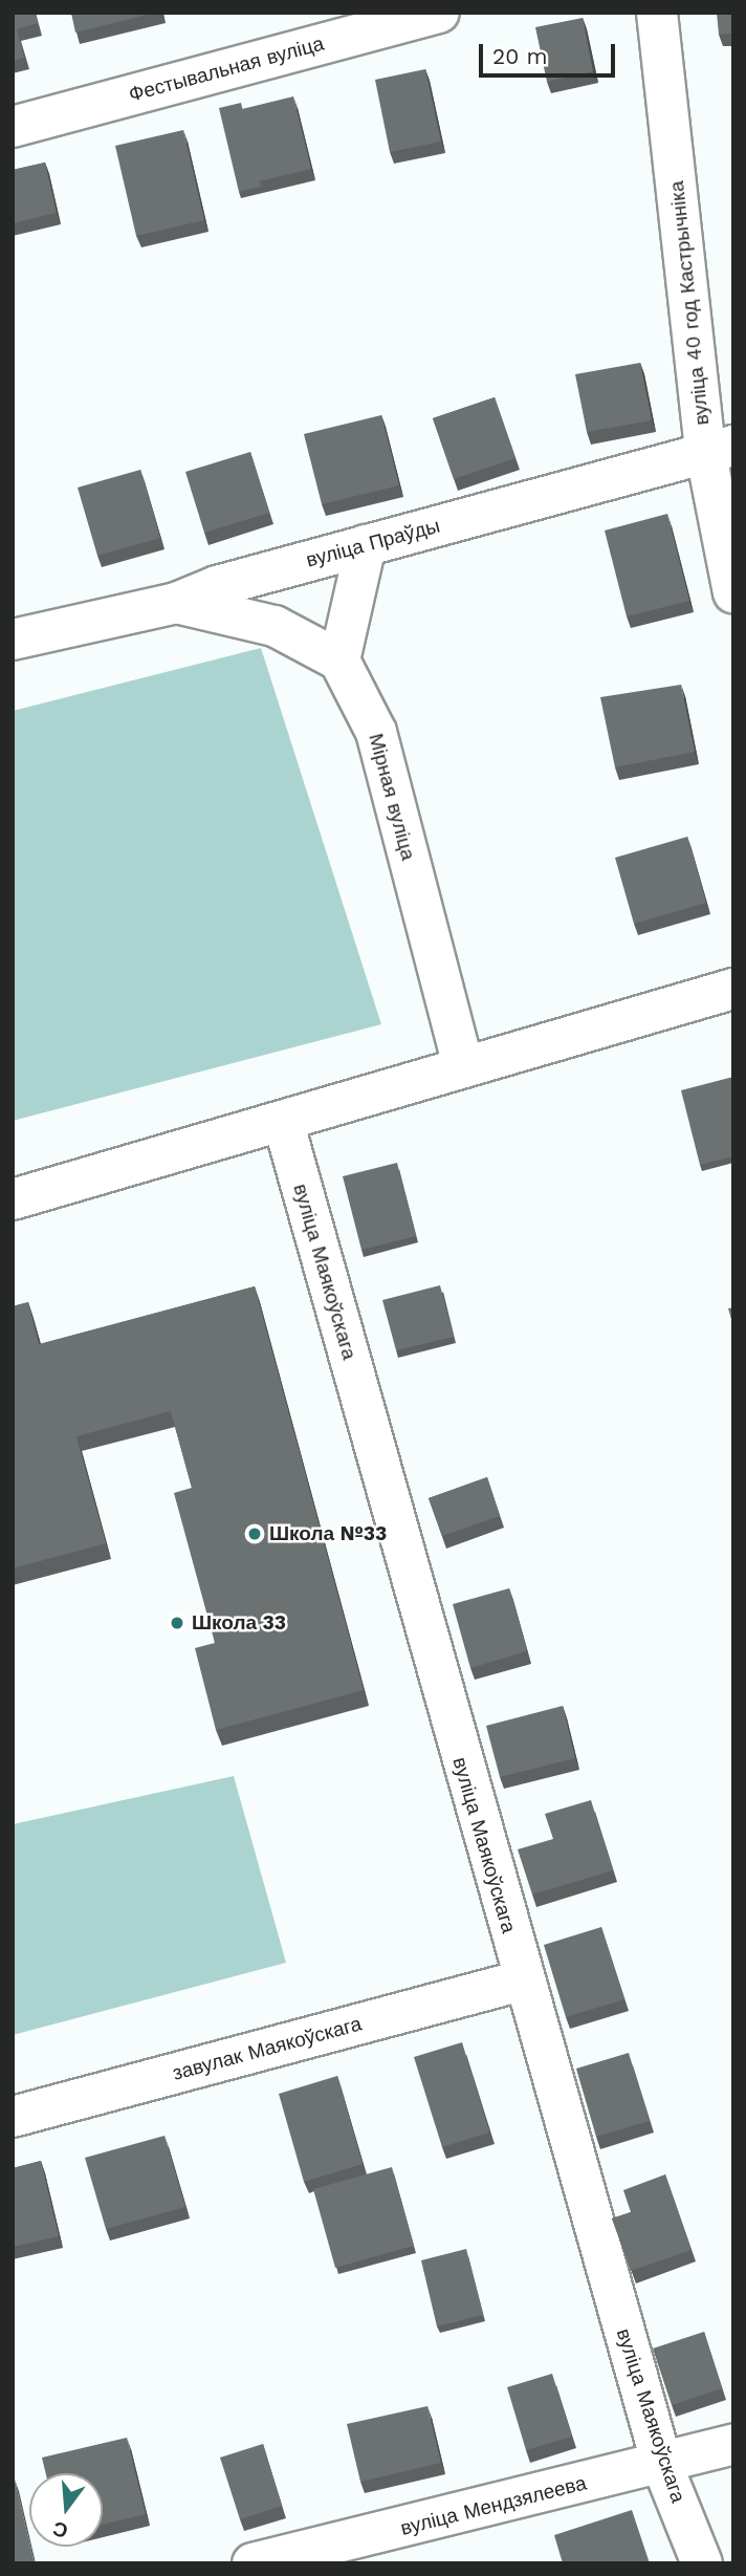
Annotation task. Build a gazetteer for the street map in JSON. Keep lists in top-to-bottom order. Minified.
{"streets":{"street":["Фестывальная вуліца","вуліца 40 год Кастрычніка","вуліца Праўды","Мірная вуліца","вуліца Маякоўскага","завулак Маякоўскага","вуліца Мендзялеева"]},"crossings":[["вуліца 40 год Кастрычніка","вуліца Праўды"],["вуліца Маякоўскага","завулак Маякоўскага"],["вуліца Маякоўскага","вуліца Мендзялеева"]],"places":["Школа №33","Школа 33"],"scale_bar":"20 m","north":"bottom"}
